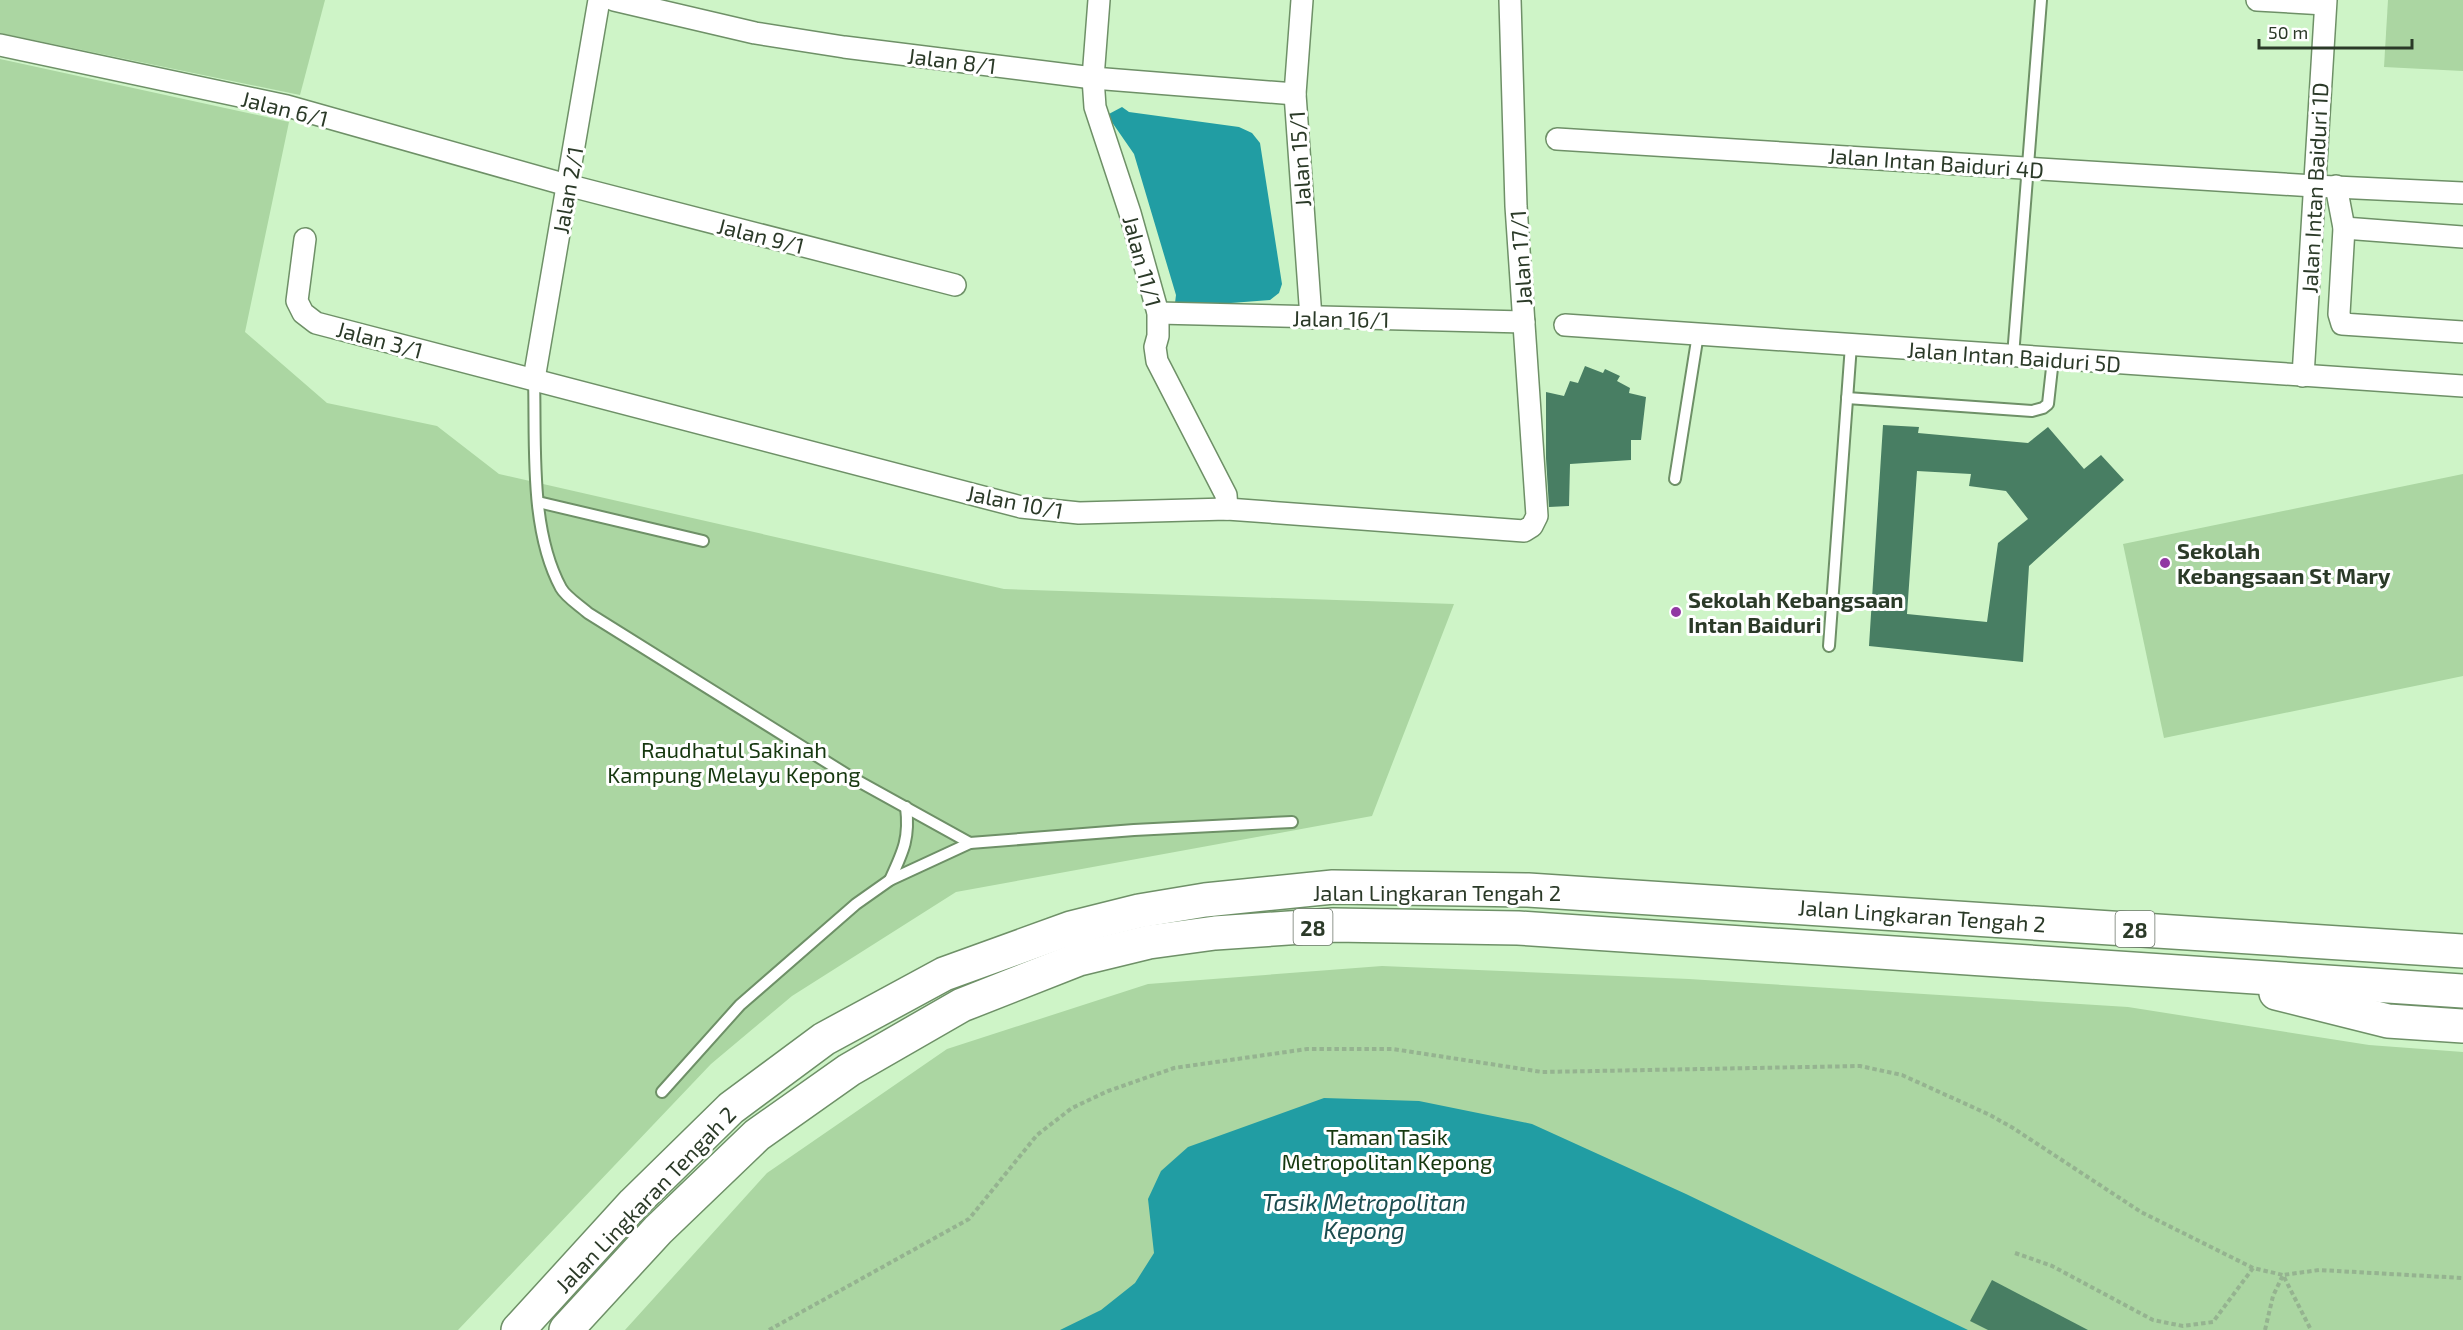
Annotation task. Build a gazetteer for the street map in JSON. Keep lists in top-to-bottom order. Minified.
{"streets":{"highway":["Jalan Lingkaran Tengah 2","28"],"street":["Jalan 8/1","Jalan 6/1","Jalan 15/1","Jalan Intan Baiduri 4D","Jalan Intan Baiduri 1D","Jalan 2/1","Jalan 9/1","Jalan 17/1","Jalan 11/1","Jalan 16/1","Jalan 3/1","Jalan Intan Baiduri 5D","Jalan 10/1"]},"crossings":[["Jalan 8/1","Jalan 15/1"],["Jalan 8/1","Jalan 11/1"],["Jalan 6/1","Jalan 2/1"],["Jalan 6/1","Jalan 9/1"],["Jalan 15/1","Jalan 16/1"],["Jalan Intan Baiduri 4D","Jalan Intan Baiduri 1D"],["Jalan Intan Baiduri 1D","Jalan Intan Baiduri 5D"],["Jalan 2/1","Jalan 9/1"],["Jalan 2/1","Jalan 3/1"],["Jalan 2/1","Jalan 10/1"],["Jalan 17/1","Jalan 16/1"],["Jalan 17/1","Jalan 10/1"],["Jalan 11/1","Jalan 16/1"],["Jalan 11/1","Jalan 10/1"],["Jalan 3/1","Jalan 10/1"]],"water":["Tasik Metropolitan Kepong"],"parks":["Raudhatul Sakinah Kampung Melayu Kepong","Taman Tasik Metropolitan Kepong"],"places":["Sekolah Kebangsaan St Mary","Sekolah Kebangsaan Intan Baiduri"],"scale_bar":"50 m"}
